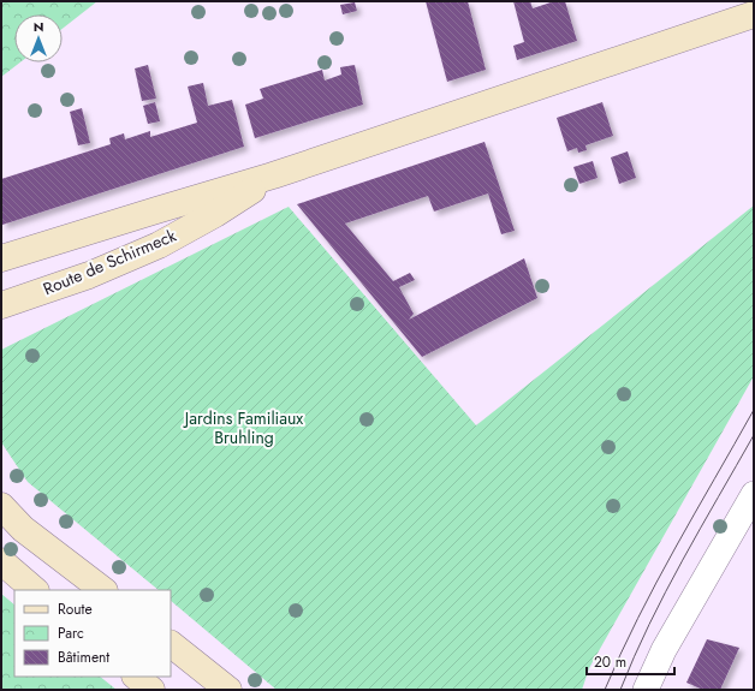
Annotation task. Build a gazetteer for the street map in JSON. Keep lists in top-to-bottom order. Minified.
{"streets":{"main road":["Route de Schirmeck"]},"parks":["Jardins Familiaux Bruhling"],"legend":["Route","Parc","Bâtiment"],"scale_bar":"20 m","north":"top"}
